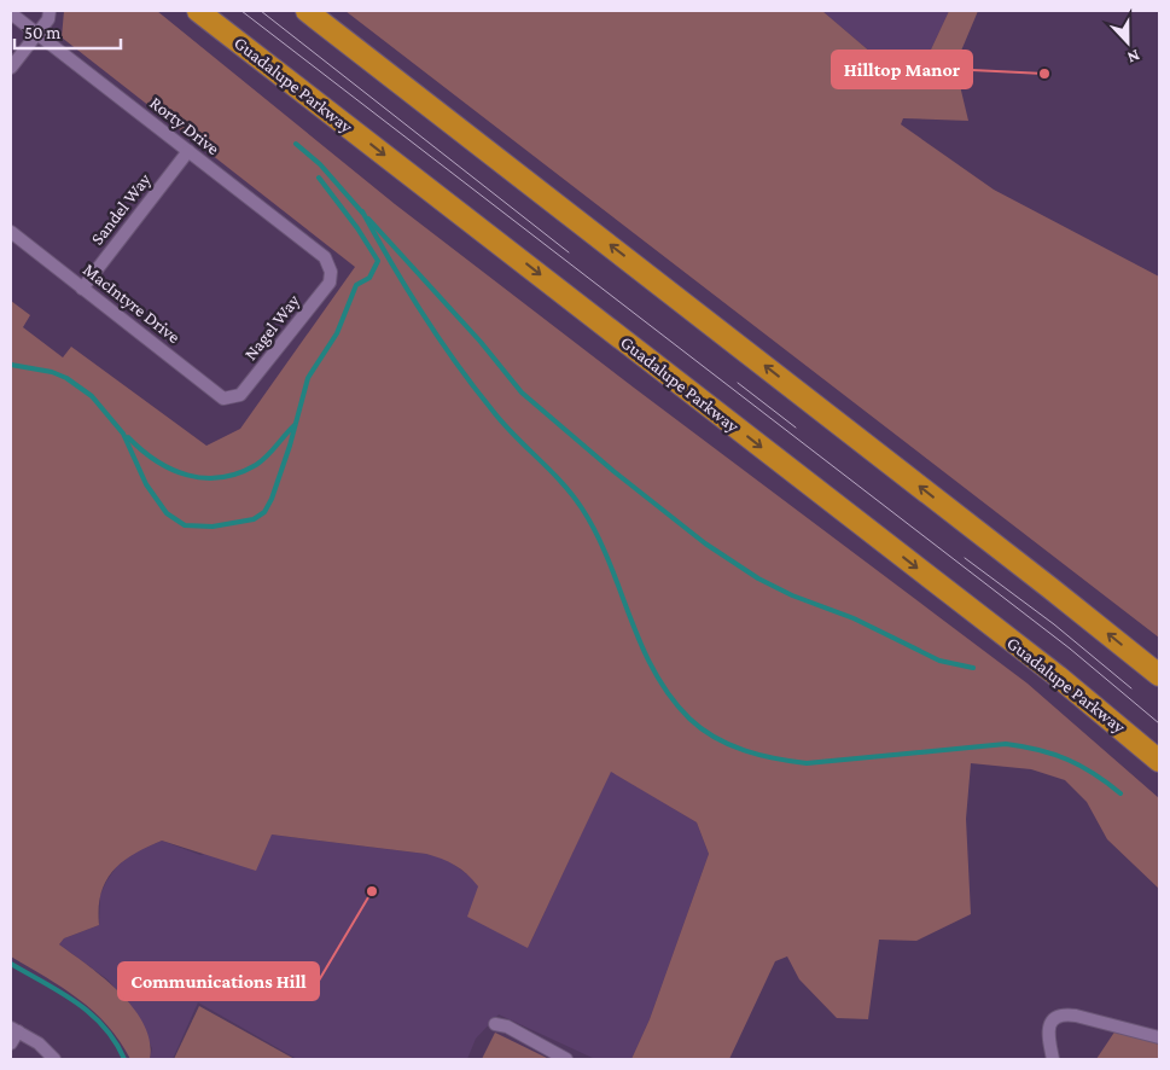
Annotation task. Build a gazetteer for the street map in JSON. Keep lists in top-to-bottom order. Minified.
{"streets":{"highway":["Guadalupe Parkway"],"street":["Rorty Drive","Sandel Way","MacIntyre Drive","Nagel Way"]},"crossings":[["Rorty Drive","Sandel Way"],["Rorty Drive","Nagel Way"],["Sandel Way","MacIntyre Drive"],["MacIntyre Drive","Nagel Way"]],"places":["Hilltop Manor","Communications Hill"],"scale_bar":"50 m","north":"bottom"}
